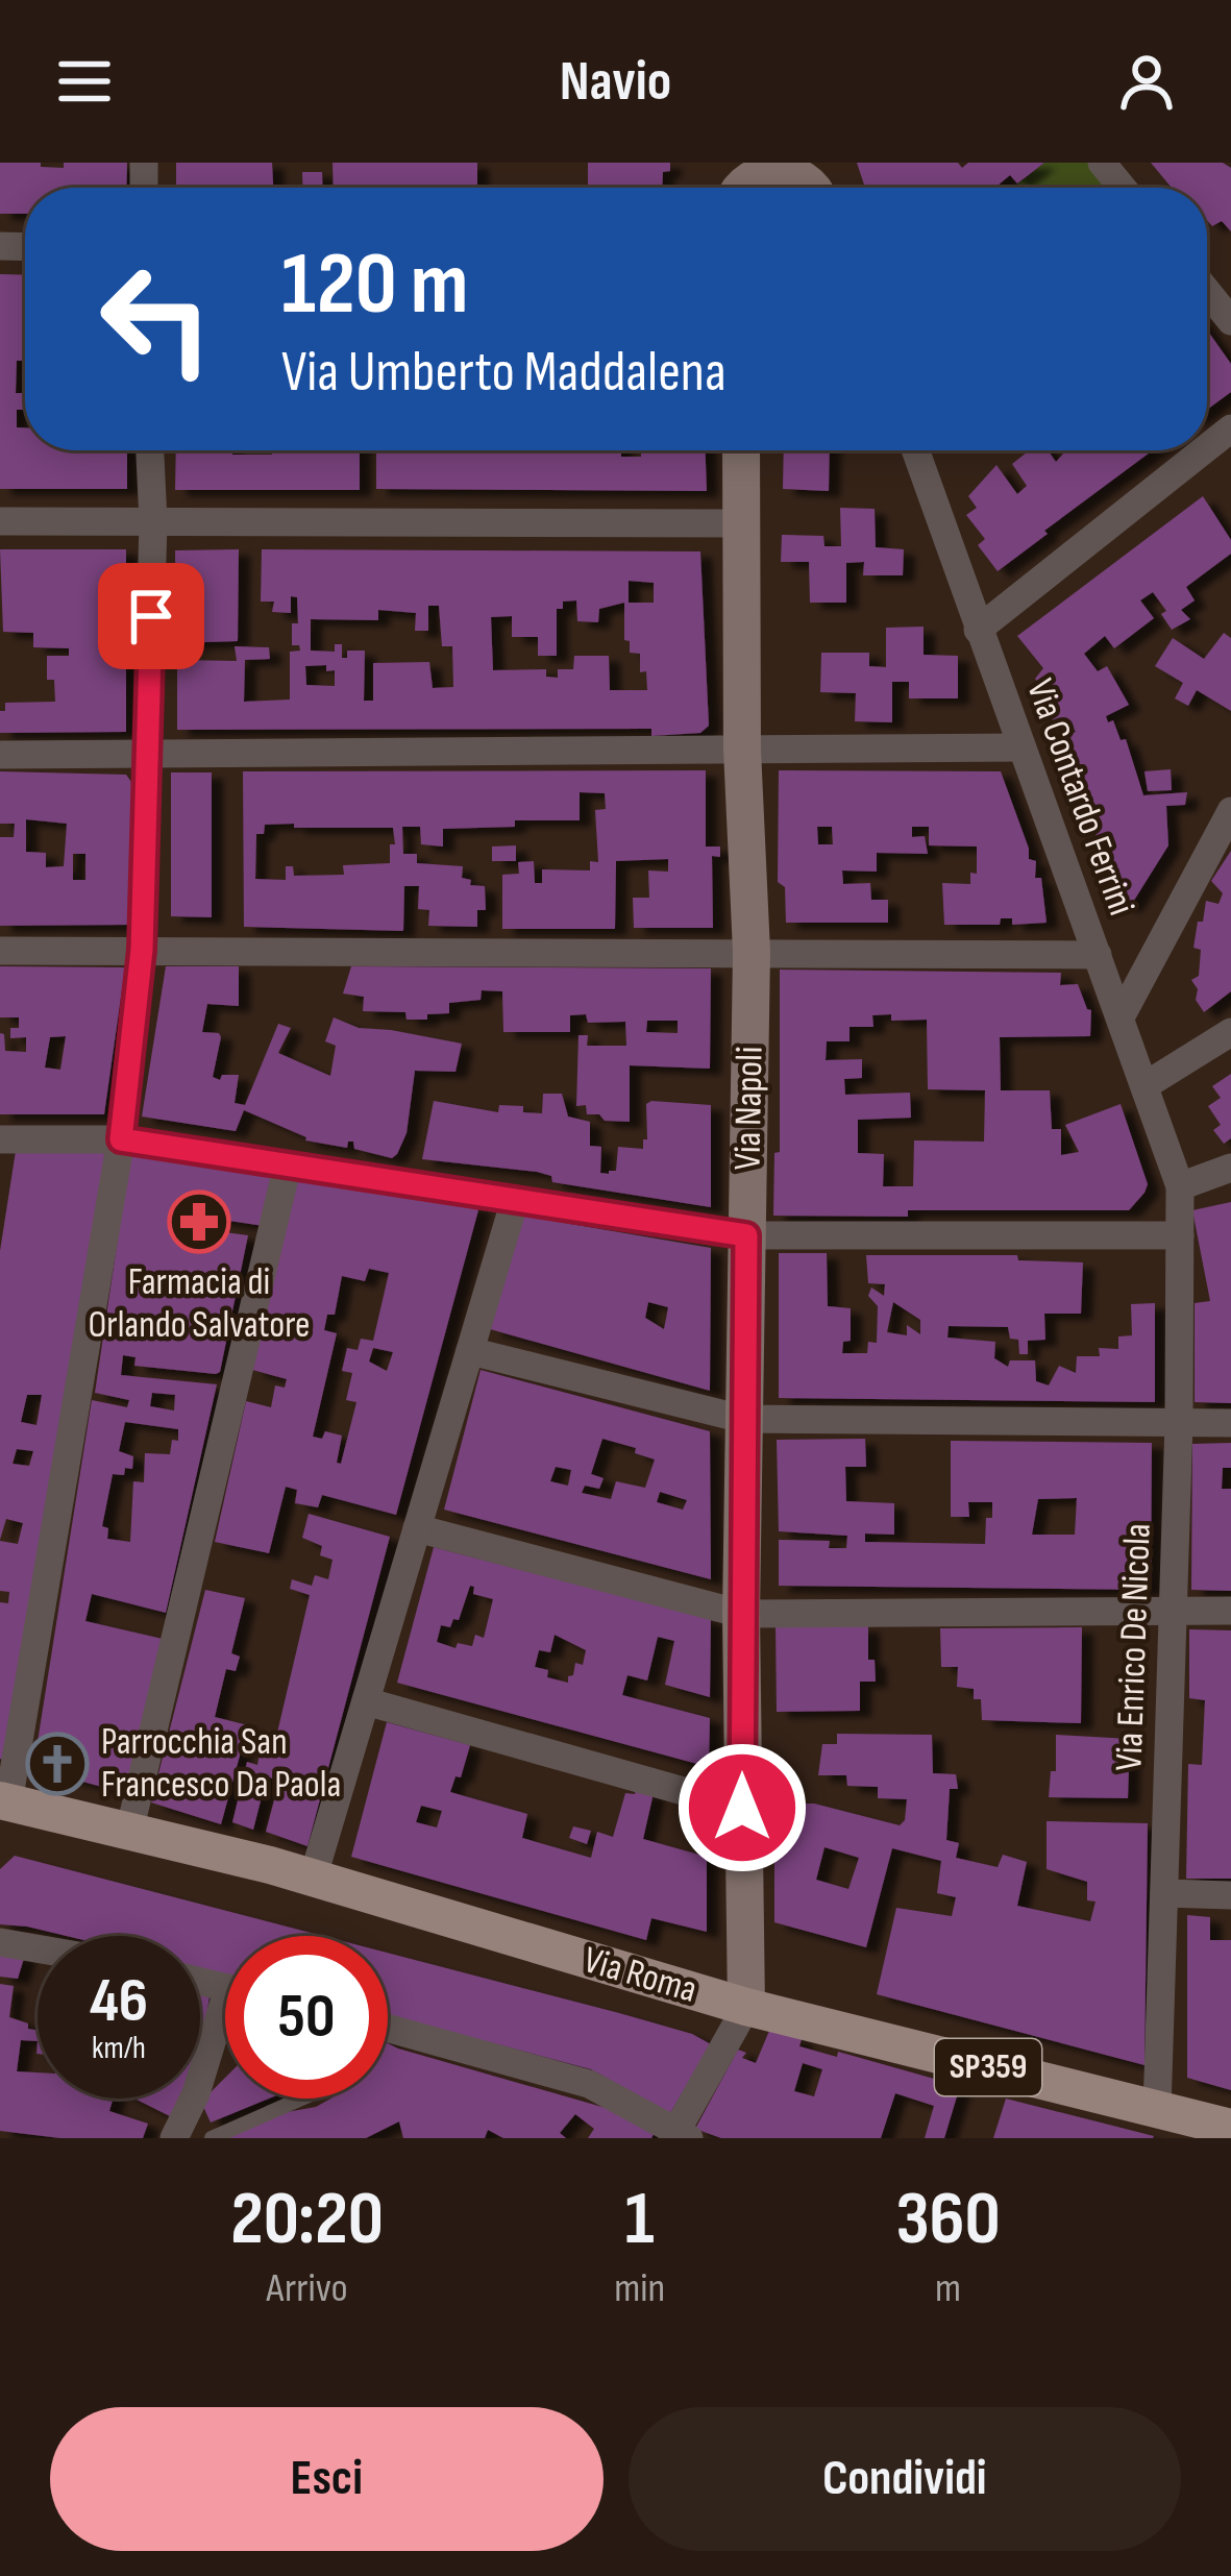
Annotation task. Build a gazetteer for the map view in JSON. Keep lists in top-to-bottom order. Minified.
{"streets":{"main road":["Via Napoli","Via Roma","SP359"],"street":["Via Contardo Ferrini","Via Enrico De Nicola"]},"crossings":[["Via Contardo Ferrini","Via Enrico De Nicola"],["Via Napoli","Via Roma"],["Via Enrico De Nicola","Via Roma"]],"places":{"pharmacy":["Farmacia di Orlando Salvatore"],"church":["Parrocchia San Francesco Da Paola"]},"page":{"header":"Navio","turn":["120 m","Via Umberto Maddalena"],"speed":"46 km/h","limit":"50","eta":["20:20","Arrivo","1","min","360","m"],"buttons":["Esci","Condividi"]}}
